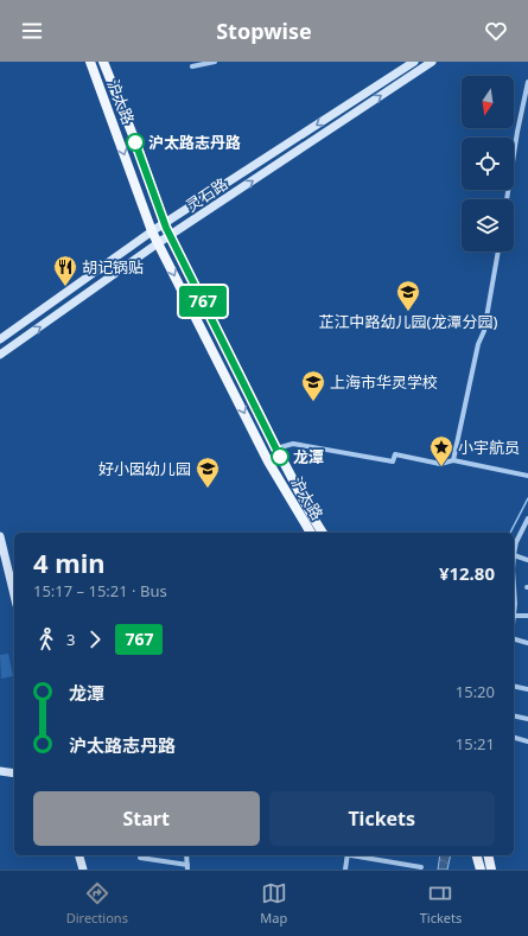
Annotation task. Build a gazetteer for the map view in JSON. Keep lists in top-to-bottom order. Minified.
{"streets":{"main road":["沪太路","灵石路"]},"crossings":[["沪太路","灵石路"]],"places":{"other":["沪太路志丹路","龙潭"],"restaurant":["胡记锅贴"],"school or university":["芷江中路幼儿园(龙潭分园)","上海市华灵学校","好小囡幼儿园"],"place":["小宇航员"]},"lines":["bus line 767"],"north":"bottom","page":{"header":"Stopwise","on_map":"767","heading":["4 min","15:17 – 15:21 · Bus","¥12.80"],"legs":["3","767"],"list":[{"name":"龙潭","value":"15:20"},{"name":"沪太路志丹路","value":"15:21"}],"buttons":["Start","Tickets"],"tabs":["Directions","Map","Tickets"]}}
